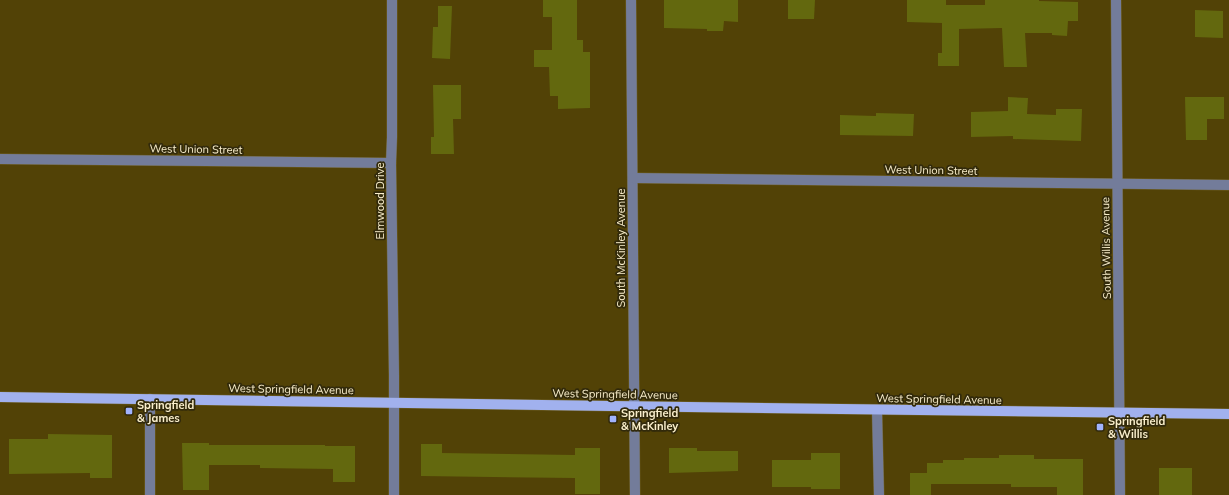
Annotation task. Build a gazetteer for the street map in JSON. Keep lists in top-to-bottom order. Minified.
{"streets":{"main road":["West Springfield Avenue"],"street":["West Union Street","Elmwood Drive","South McKinley Avenue","South Willis Avenue"]},"crossings":[["West Union Street","Elmwood Drive"],["West Union Street","South McKinley Avenue"],["West Union Street","South Willis Avenue"],["Elmwood Drive","West Springfield Avenue"],["South McKinley Avenue","West Springfield Avenue"],["South Willis Avenue","West Springfield Avenue"]],"places":{"transit":["Springfield & James","Springfield & McKinley","Springfield & Willis"]}}
